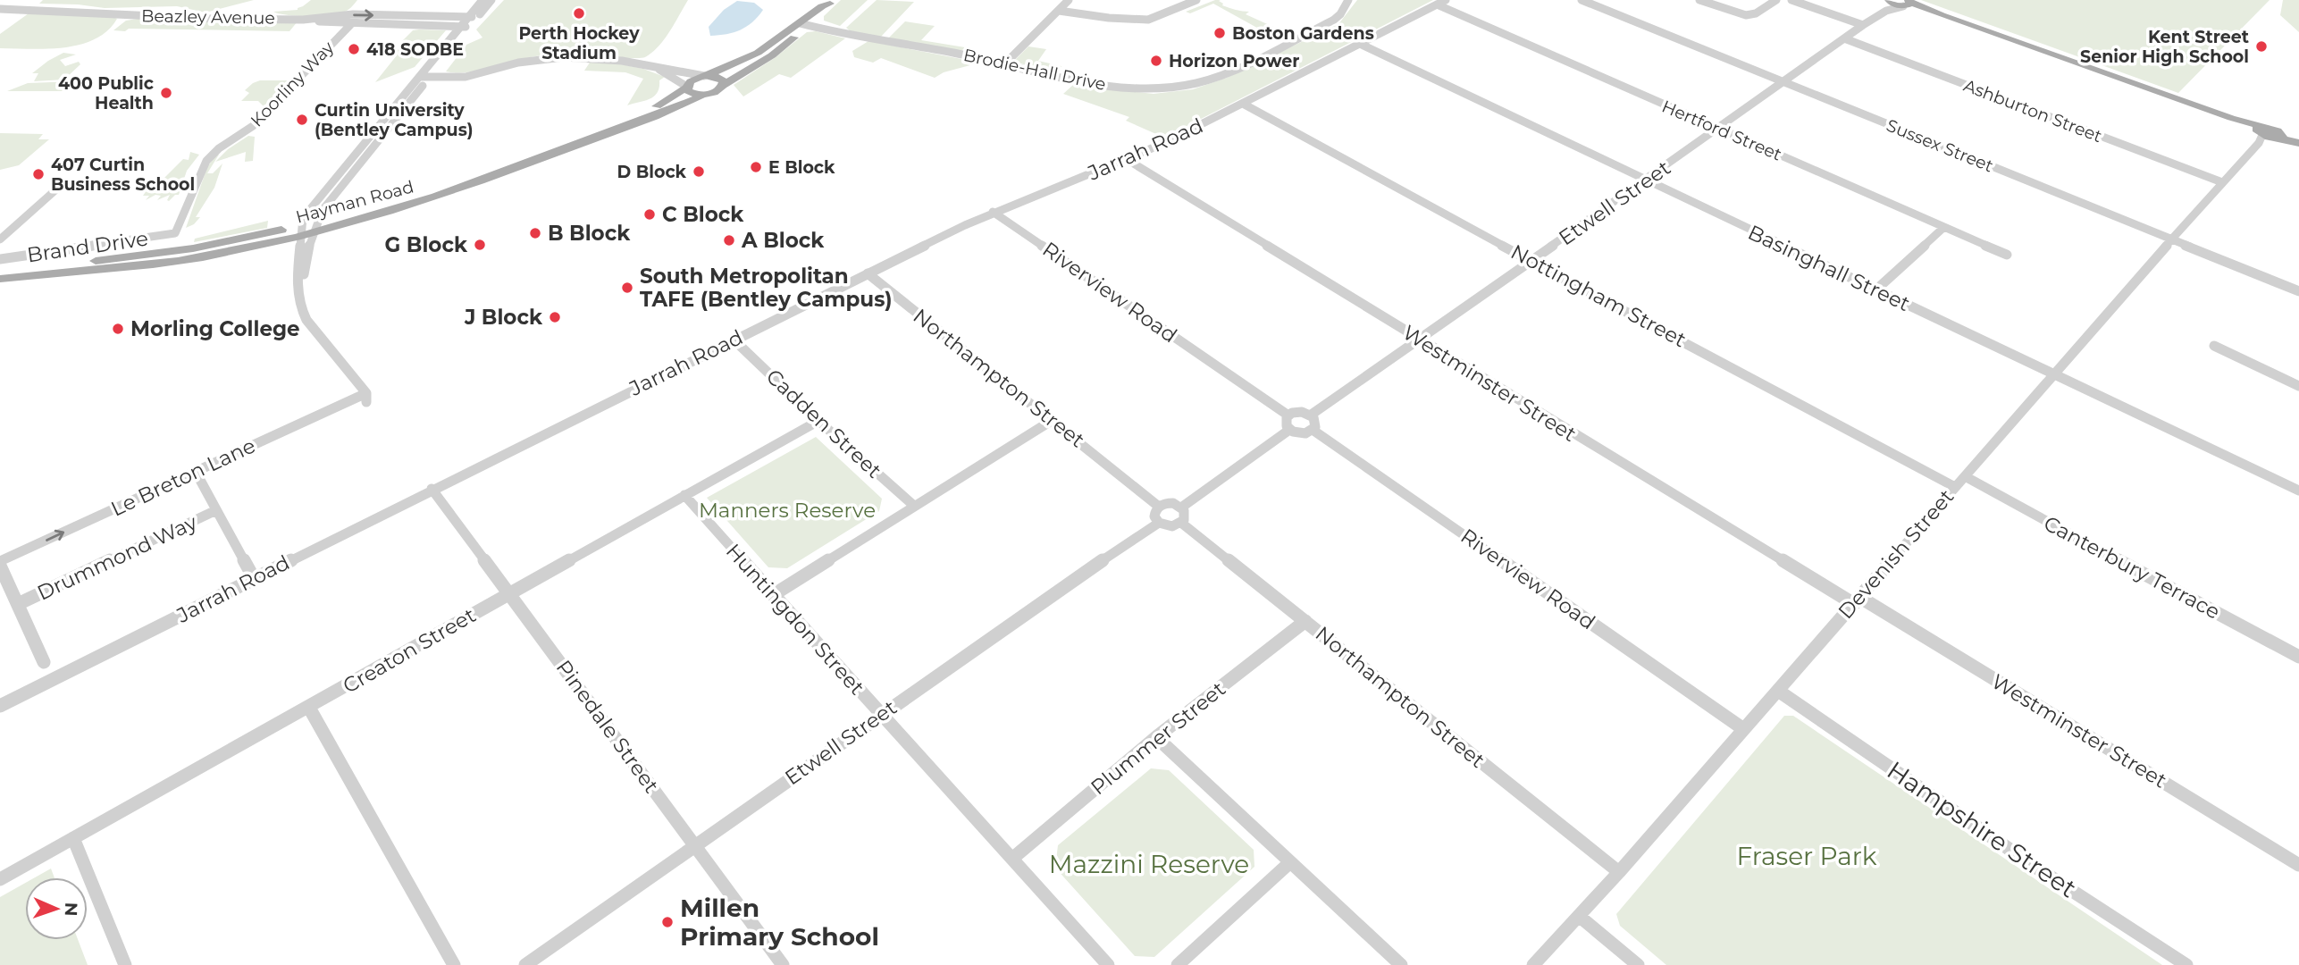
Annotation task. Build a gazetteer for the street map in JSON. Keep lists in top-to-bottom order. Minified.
{"streets":{"main road":["Hayman Road"],"street":["Beazley Avenue","Brodie-Hall Drive","Koorliny Way","Ashburton Street","Hertford Street","Sussex Street","Jarrah Road","Etwell Street","Brand Drive","Basinghall Street","Riverview Road","Nottingham Street","Northampton Street","Westminster Street","Cadden Street","Le Breton Lane","Devenish Street","Drummond Way","Canterbury Terrace","Huntingdon Street","Creaton Street","Pinedale Street","Plummer Street","Hampshire Street"]},"crossings":[["Beazley Avenue","Koorliny Way"],["Koorliny Way","Brand Drive"],["Ashburton Street","Etwell Street"],["Ashburton Street","Devenish Street"],["Hertford Street","Jarrah Road"],["Hertford Street","Etwell Street"],["Sussex Street","Etwell Street"],["Sussex Street","Devenish Street"],["Jarrah Road","Basinghall Street"],["Jarrah Road","Riverview Road"],["Jarrah Road","Nottingham Street"],["Jarrah Road","Northampton Street"],["Jarrah Road","Westminster Street"],["Jarrah Road","Cadden Street"],["Jarrah Road","Pinedale Street"],["Hayman Road","Le Breton Lane"],["Etwell Street","Basinghall Street"],["Etwell Street","Riverview Road"],["Etwell Street","Nottingham Street"],["Etwell Street","Northampton Street"],["Etwell Street","Westminster Street"],["Etwell Street","Huntingdon Street"],["Etwell Street","Pinedale Street"],["Basinghall Street","Devenish Street"],["Riverview Road","Devenish Street"],["Nottingham Street","Devenish Street"],["Northampton Street","Devenish Street"],["Northampton Street","Plummer Street"],["Westminster Street","Devenish Street"],["Cadden Street","Creaton Street"],["Devenish Street","Canterbury Terrace"],["Devenish Street","Hampshire Street"],["Huntingdon Street","Creaton Street"],["Huntingdon Street","Plummer Street"],["Creaton Street","Pinedale Street"]],"one_way":["Le Breton Lane"],"parks":["Manners Reserve","Fraser Park","Mazzini Reserve"],"places":["Perth Hockey Stadium","Boston Gardens","Kent Street Senior High School","418 SODBE","Horizon Power","400 Public Health","Curtin University (Bentley Campus)","E Block","D Block","407 Curtin Business School","C Block","B Block","A Block","G Block","South Metropolitan TAFE (Bentley Campus)","J Block","Morling College","Millen Primary School"],"north":"right"}
